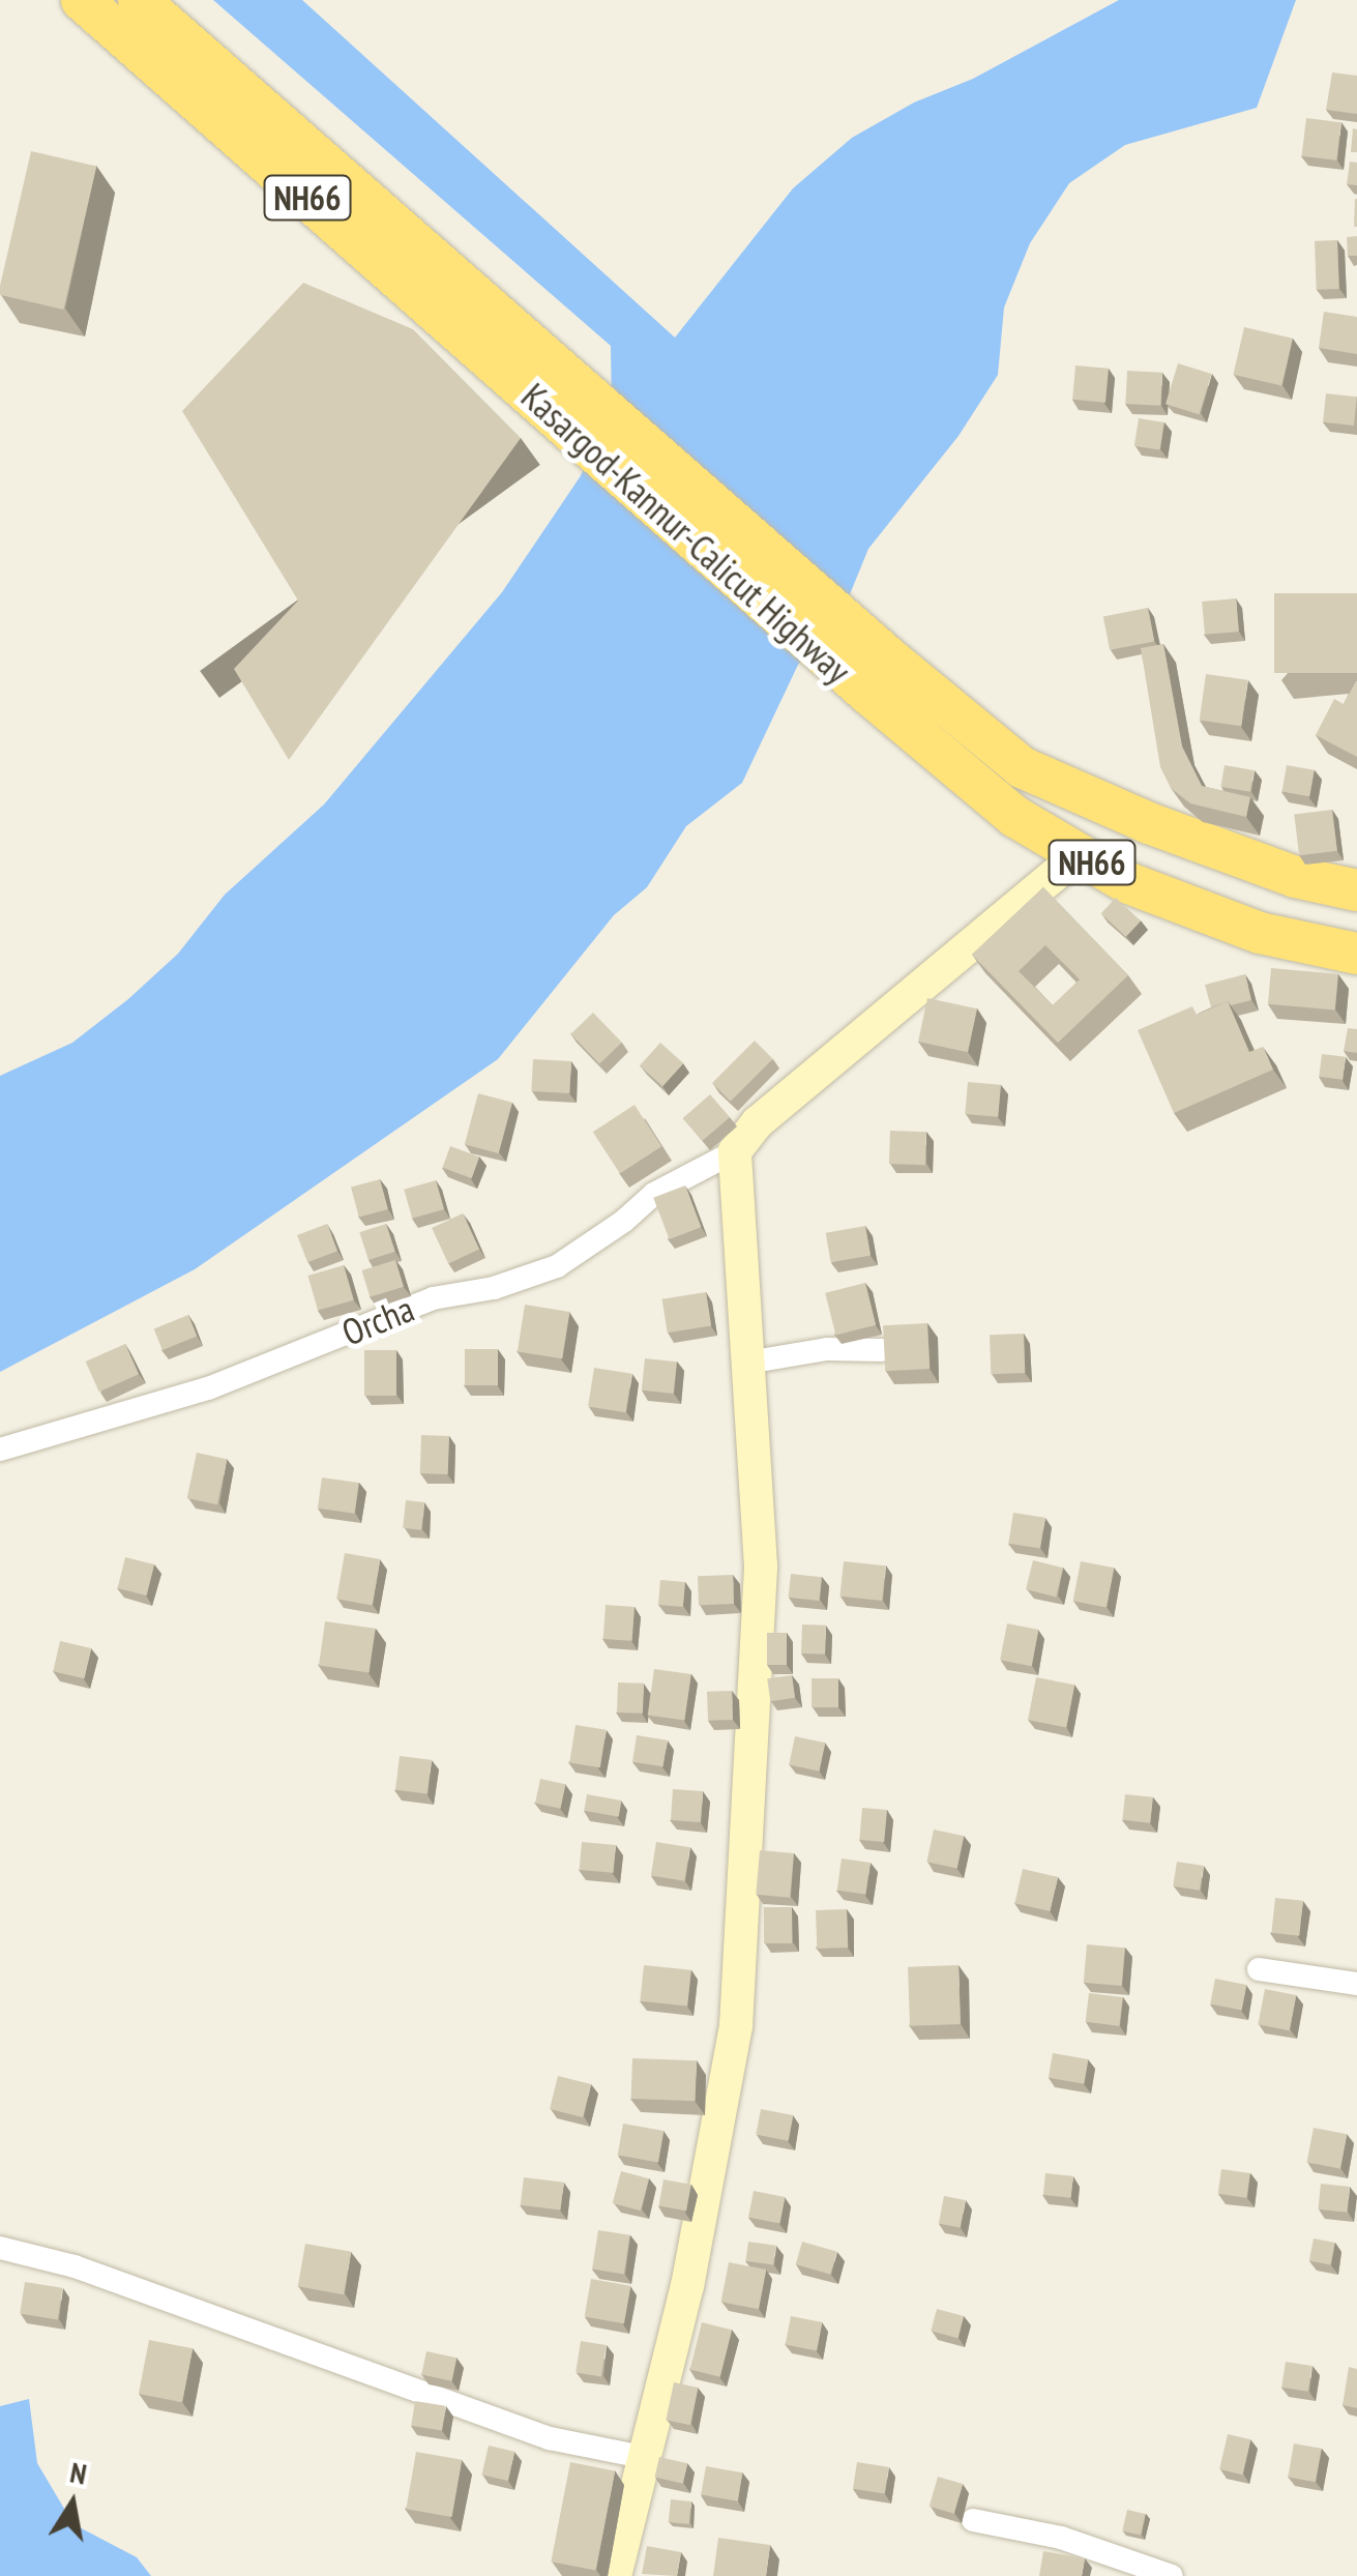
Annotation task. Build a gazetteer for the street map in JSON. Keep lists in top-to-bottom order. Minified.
{"streets":{"highway":["NH66","Kasargod-Kannur-Calicut Highway"],"street":["Orcha"]},"north":"top"}
